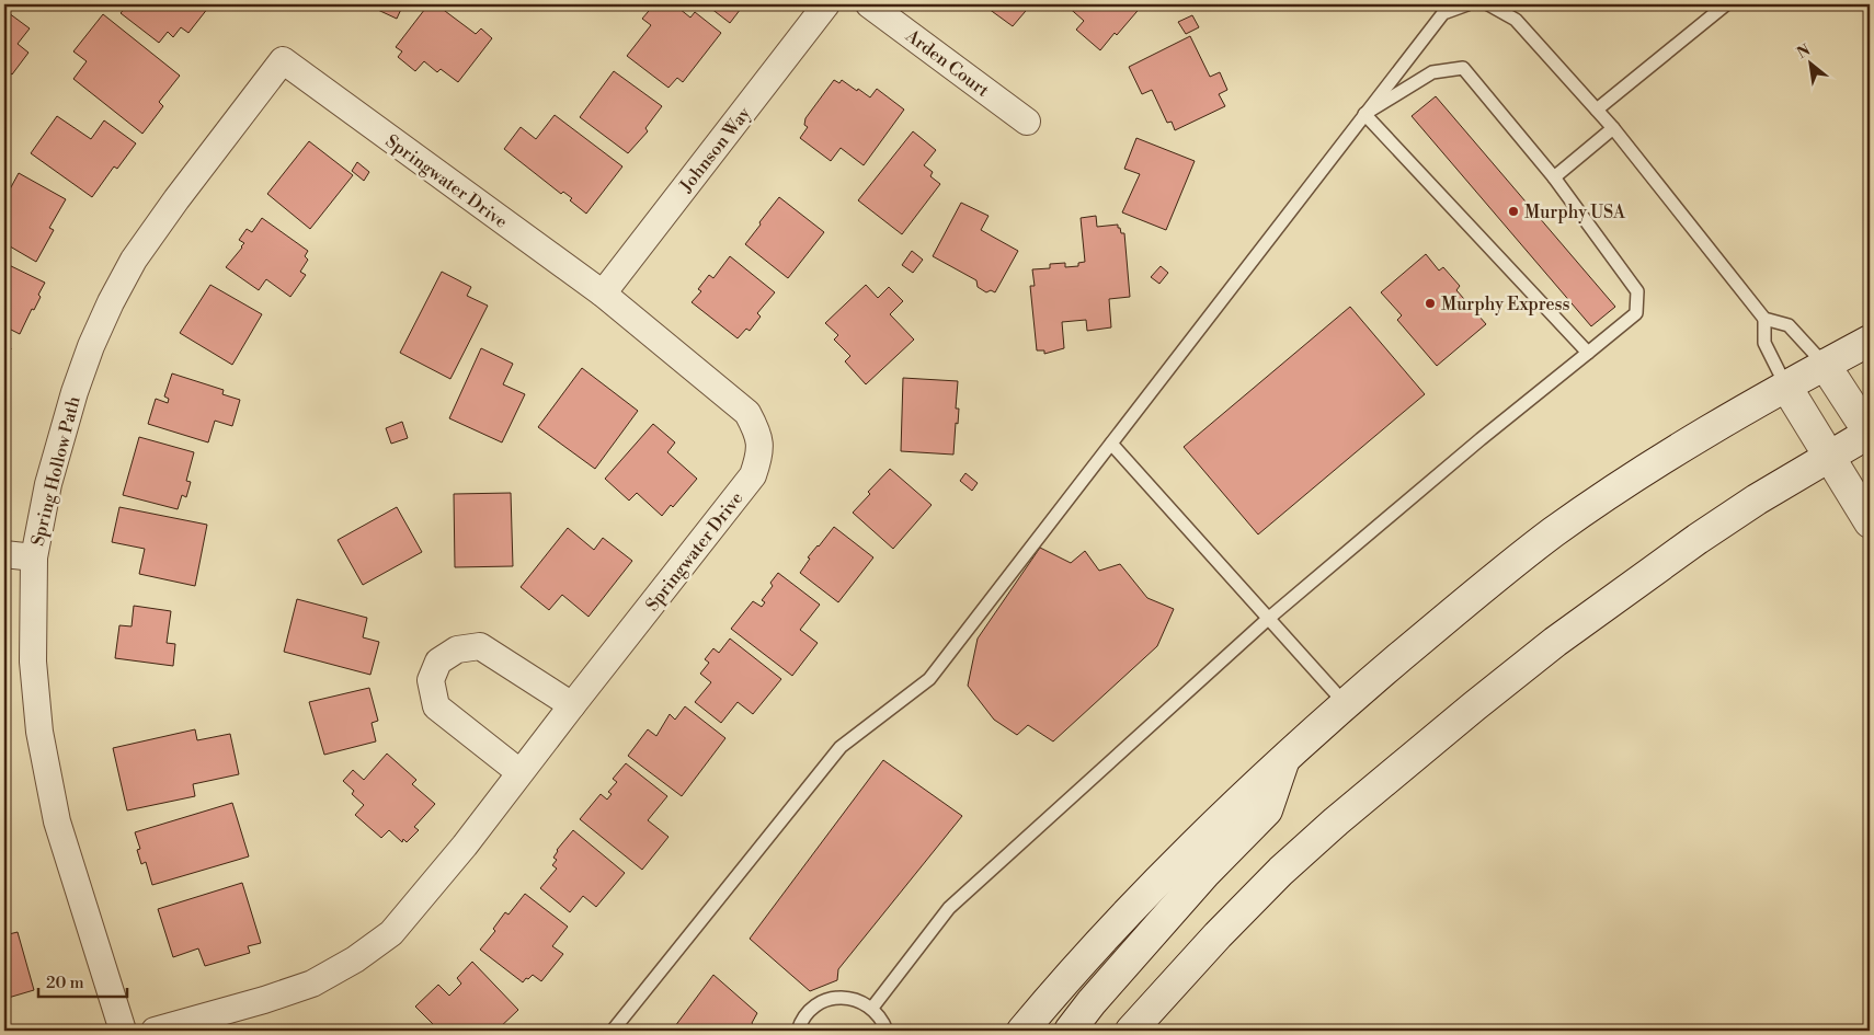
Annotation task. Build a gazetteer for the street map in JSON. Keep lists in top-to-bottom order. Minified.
{"streets":{"street":["Arden Court","Johnson Way","Springwater Drive","Spring Hollow Path"]},"crossings":[["Johnson Way","Springwater Drive"],["Springwater Drive","Spring Hollow Path"]],"places":["Murphy USA","Murphy Express"],"scale_bar":"20 m","north":"top left"}
